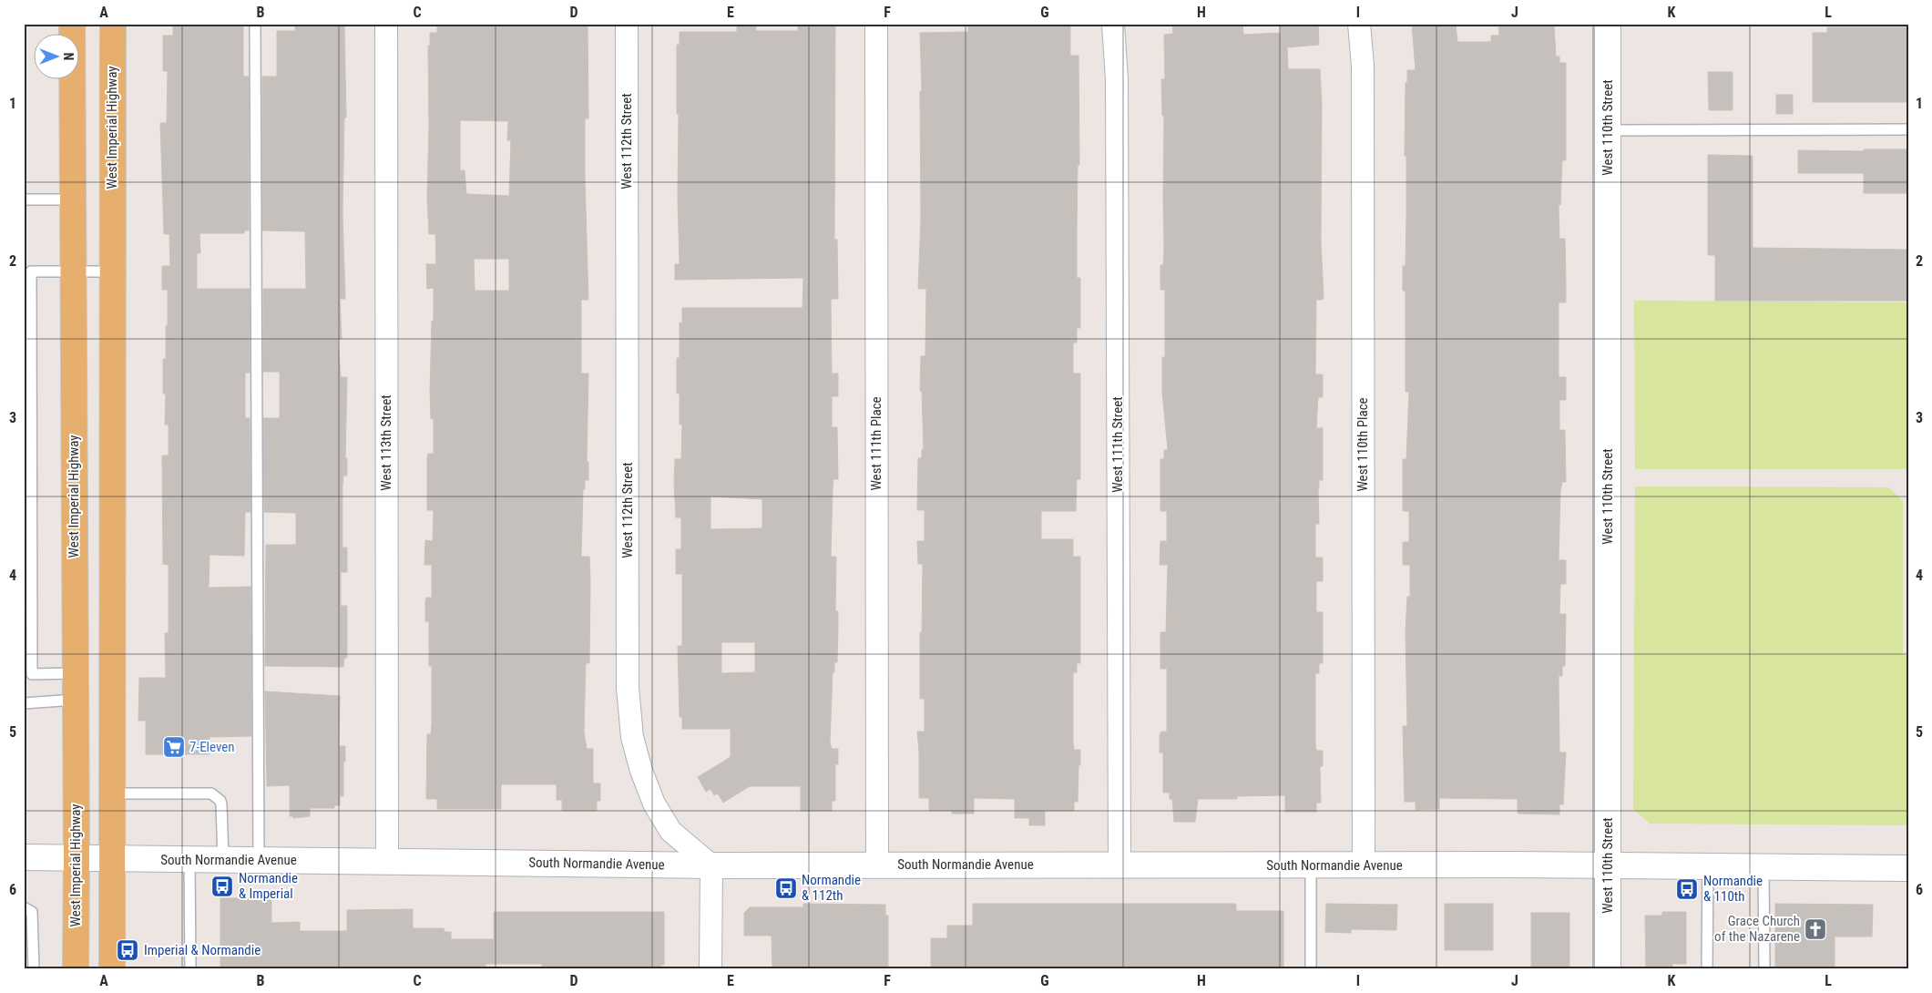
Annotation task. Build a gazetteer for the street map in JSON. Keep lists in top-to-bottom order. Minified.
{"streets":{"main road":["West Imperial Highway","West 110th Street","South Normandie Avenue"],"street":["West 112th Street","West 113th Street","West 111th Place","West 111th Street","West 110th Place"]},"crossings":[["West Imperial Highway","South Normandie Avenue"],["West 110th Street","South Normandie Avenue"],["West 112th Street","South Normandie Avenue"],["West 113th Street","South Normandie Avenue"],["West 111th Place","South Normandie Avenue"],["West 111th Street","South Normandie Avenue"],["West 110th Place","South Normandie Avenue"]],"places":{"supermarket":["7-Eleven"],"bus stop":["Normandie & Imperial","Normandie & 112th","Normandie & 110th","Imperial & Normandie"],"church":["Grace Church of the Nazarene"]},"north":"right","grid":{"columns":["A","B","C","D","E","F","G","H","I","J","K","L"],"rows":["1","2","3","4","5","6"]}}
